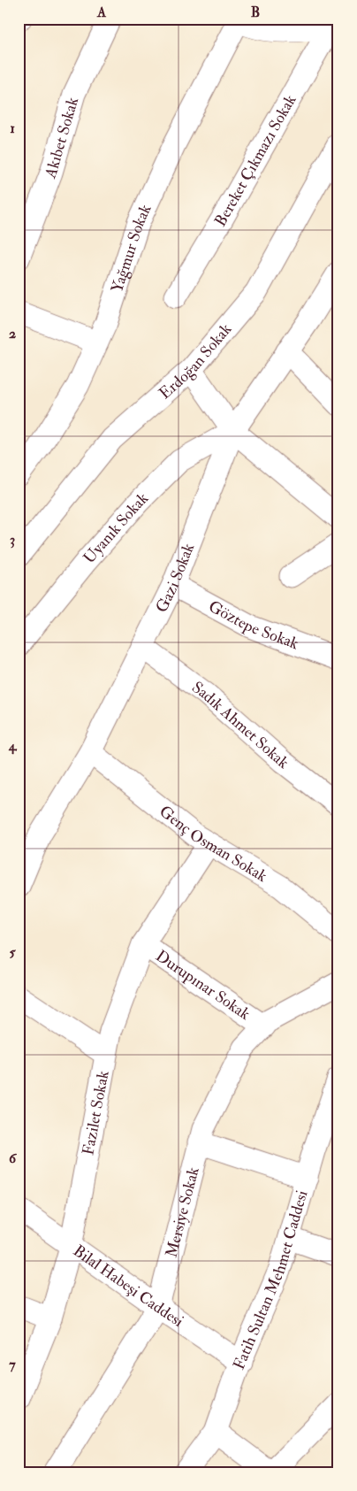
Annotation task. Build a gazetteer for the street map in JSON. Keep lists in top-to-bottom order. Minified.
{"streets":{"street":["Akıbet Sokak","Bereket Çıkmazı Sokak","Yağmur Sokak","Erdoğan Sokak","Uyanık Sokak","Gazi Sokak","Göztepe Sokak","Sadık Ahmet Sokak","Genç Osman Sokak","Durupınar Sokak","Fazilet Sokak","Mersiye Sokak","Fatih Sultan Mehmet Caddesi","Bilal Habeşi Caddesi"]},"crossings":[["Uyanık Sokak","Gazi Sokak"],["Gazi Sokak","Göztepe Sokak"],["Gazi Sokak","Sadık Ahmet Sokak"],["Gazi Sokak","Genç Osman Sokak"],["Genç Osman Sokak","Fazilet Sokak"],["Durupınar Sokak","Fazilet Sokak"],["Durupınar Sokak","Mersiye Sokak"],["Fazilet Sokak","Bilal Habeşi Caddesi"],["Mersiye Sokak","Bilal Habeşi Caddesi"],["Fatih Sultan Mehmet Caddesi","Bilal Habeşi Caddesi"]],"grid":{"columns":["A","B"],"rows":["1","2","3","4","5","6","7"]}}
